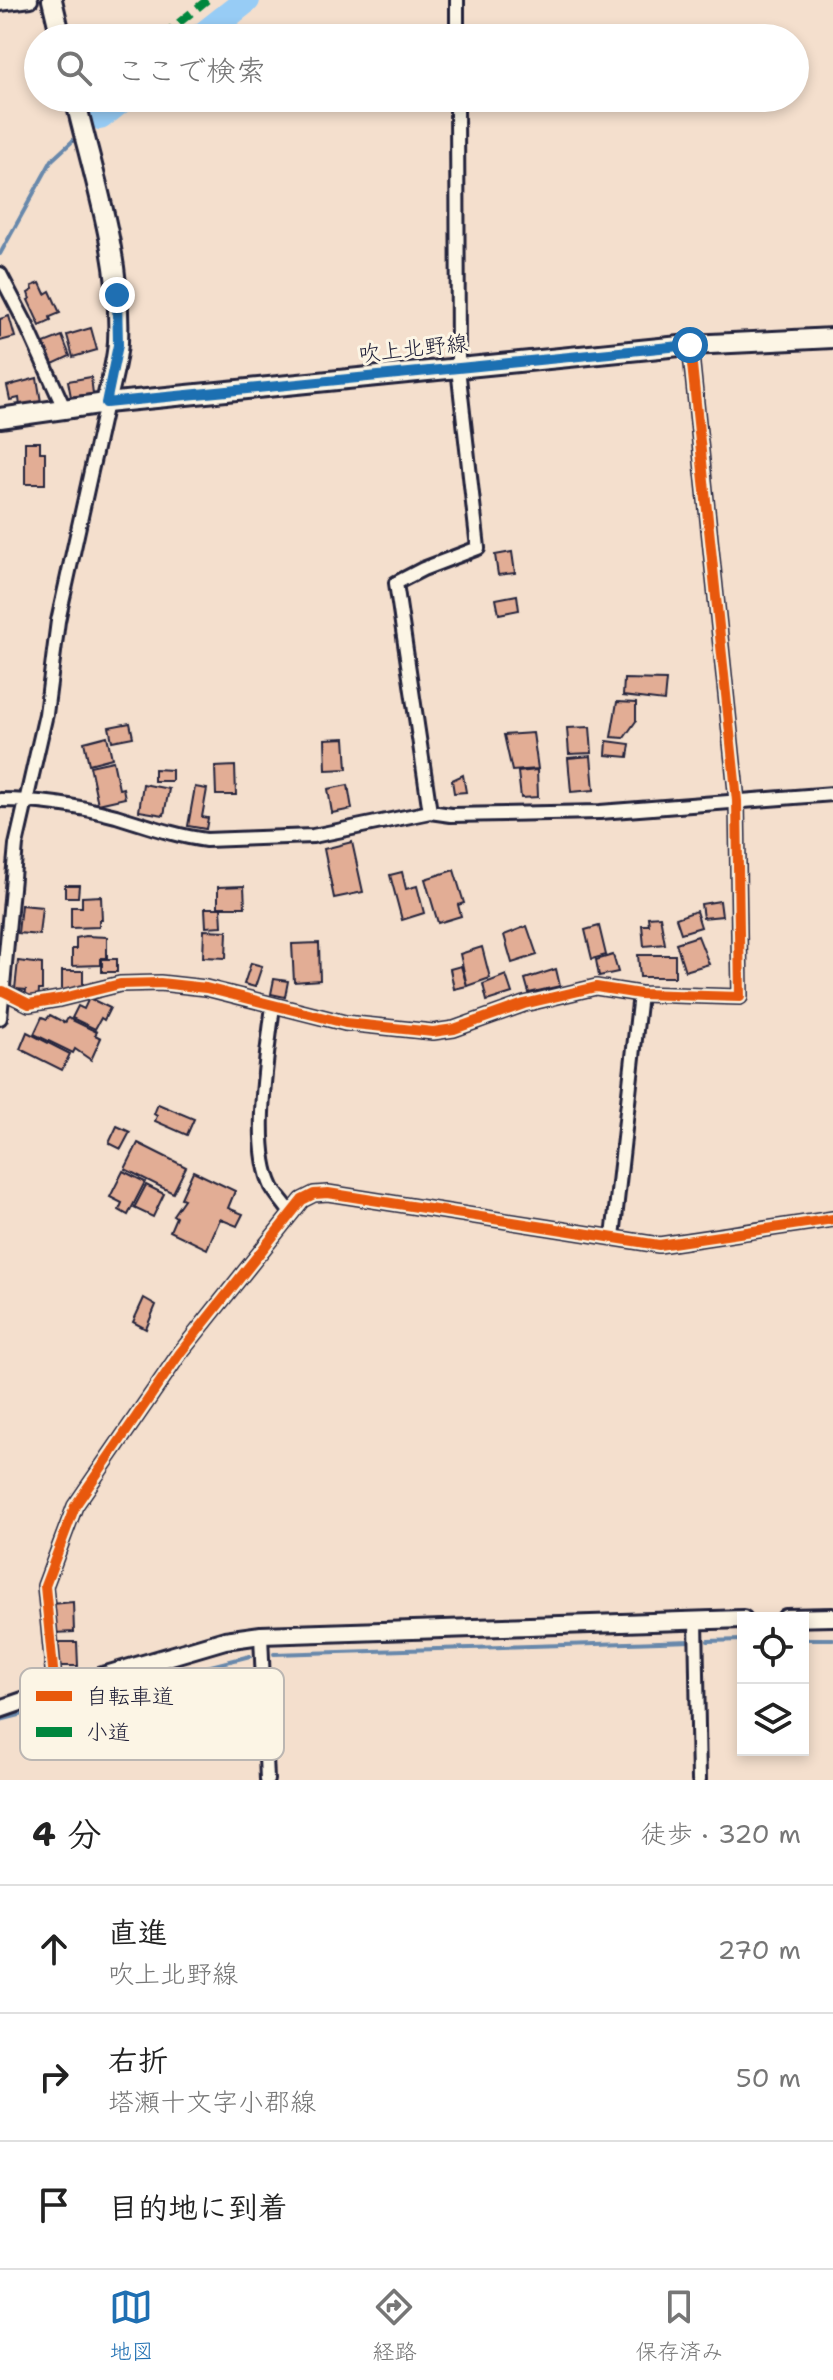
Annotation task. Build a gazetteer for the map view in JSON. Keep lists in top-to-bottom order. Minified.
{"streets":{"main road":["吹上北野線"]},"legend":["自転車道","小道"],"page":{"search":"ここで検索","heading":["4 分","徒歩 · 320 m"],"list":[["直進","吹上北野線","270 m"],["右折","塔瀬十文字小郡線","50 m"],"目的地に到着"],"nav":["地図","経路","保存済み"]}}
